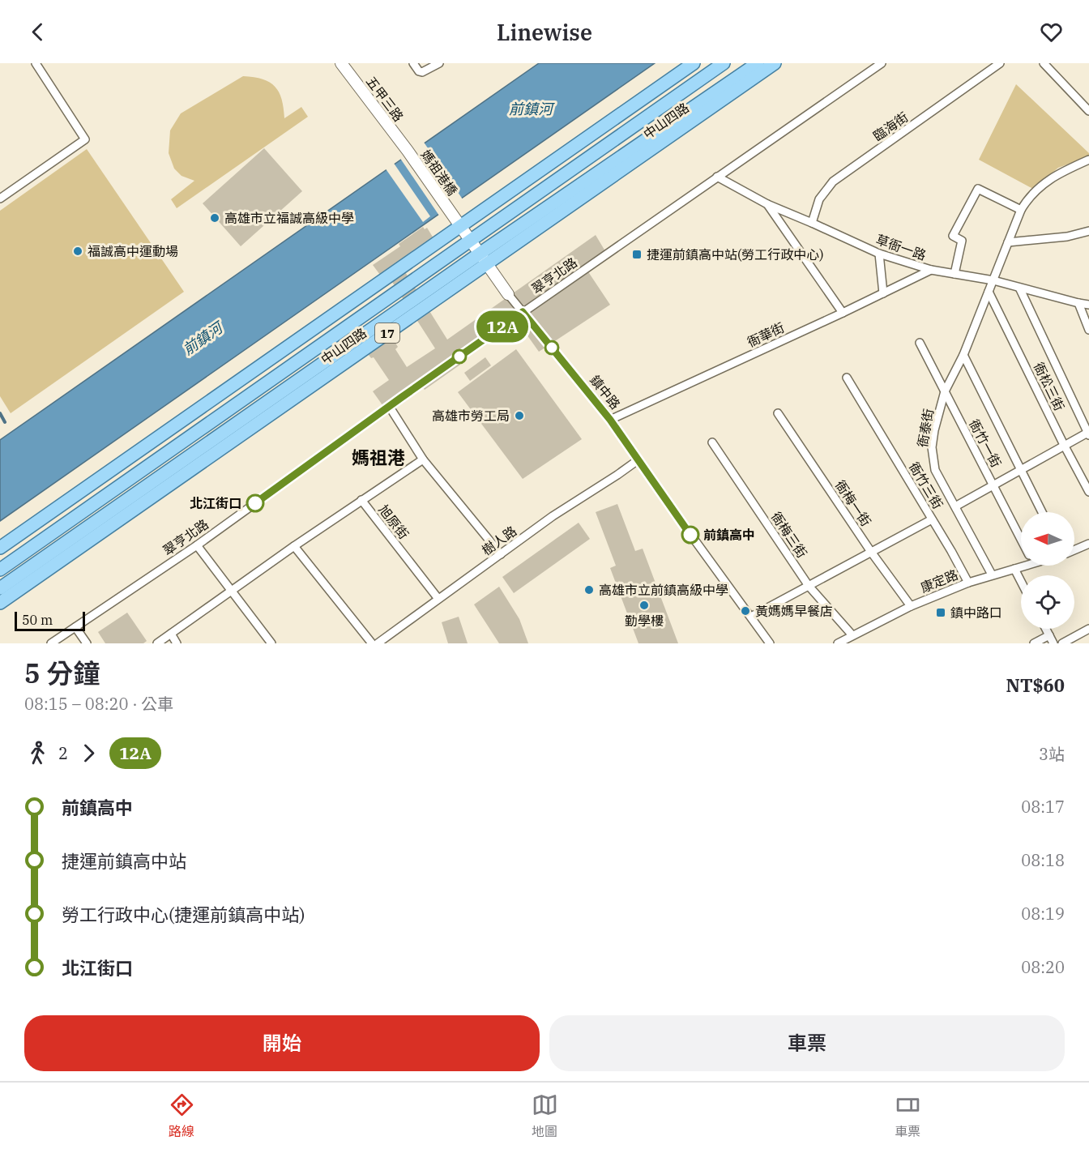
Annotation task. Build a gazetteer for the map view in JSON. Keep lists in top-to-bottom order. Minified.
{"streets":{"main road":["五甲三路","中山四路","媽祖港橋","17","鎮中路"],"street":["臨海街","草衙一路","翠亨北路","衙華街","衙松三街","衙泰街","衙竹一街","衙竹三街","衙梅一街","旭原街","衙梅三街","樹人路","康定路"]},"crossings":[["五甲三路","媽祖港橋"],["中山四路","鎮中路"],["臨海街","草衙一路"],["媽祖港橋","鎮中路"],["草衙一路","翠亨北路"],["草衙一路","衙華街"],["草衙一路","衙泰街"],["翠亨北路","鎮中路"],["衙華街","鎮中路"],["衙松三街","衙泰街"],["鎮中路","樹人路"],["衙泰街","衙竹一街"],["衙泰街","康定路"],["衙竹三街","康定路"],["衙梅一街","康定路"],["旭原街","樹人路"],["衙梅三街","康定路"]],"districts":["媽祖港"],"water":["前鎮河"],"places":{"other":["高雄市立福誠高級中學","福誠高中運動場","高雄市勞工局","北江街口","前鎮高中","高雄市立前鎮高級中學","勤學樓","黃媽媽早餐店"],"transit":["捷運前鎮高中站(勞工行政中心)","鎮中路口"]},"lines":["bus line 12A"],"scale_bar":"50 m","north":"left","page":{"header":"Linewise","on_map":"12A","scale":"50 m","heading":["5 分鐘","08:15 – 08:20 · 公車","NT$60"],"legs":["2","12A","3站"],"list":[{"name":"前鎮高中","value":"08:17"},{"name":"捷運前鎮高中站","value":"08:18"},{"name":"勞工行政中心(捷運前鎮高中站)","value":"08:19"},{"name":"北江街口","value":"08:20"}],"buttons":["開始","車票"],"tabs":["路線","地圖","車票"]}}
